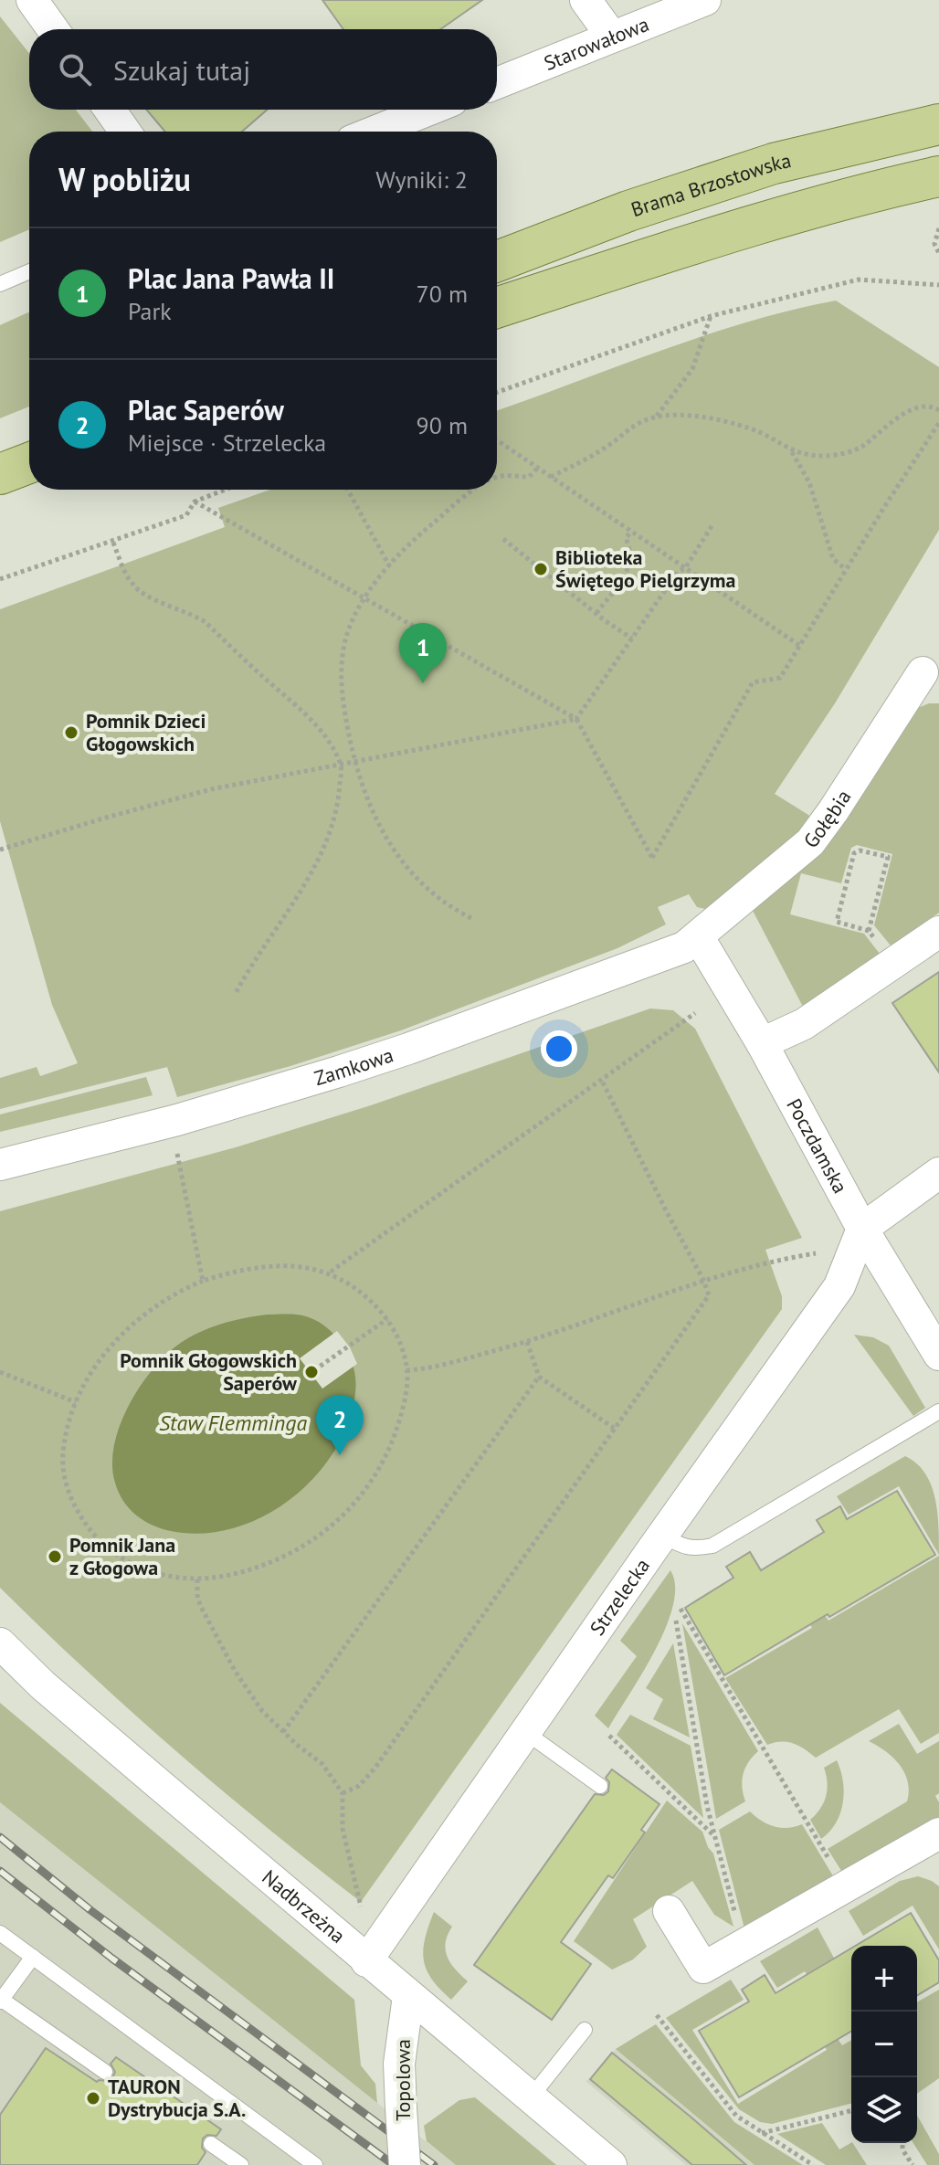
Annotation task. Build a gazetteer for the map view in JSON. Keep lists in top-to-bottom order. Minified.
{"streets":{"main road":["Brama Brzostowska"],"street":["Starowałowa","Gołębia","Zamkowa","Poczdamska","Strzelecka","Nadbrzeżna","Topolowa"]},"crossings":[["Gołębia","Zamkowa"],["Gołębia","Poczdamska"],["Zamkowa","Poczdamska"],["Poczdamska","Strzelecka"],["Strzelecka","Nadbrzeżna"],["Nadbrzeżna","Topolowa"]],"water":["Staw Flemminga"],"places":["Biblioteka Świętego Pielgrzyma","Pomnik Dzieci Głogowskich","Pomnik Głogowskich Saperów","Pomnik Jana z Głogowa","TAURON Dystrybucja S.A."],"page":{"search":"Szukaj tutaj","heading":["W pobliżu","Wyniki: 2"],"list":[{"mark":"1","name":"Plac Jana Pawła II","note":"Park","value":"70 m"},{"mark":"2","name":"Plac Saperów","note":"Miejsce · Strzelecka","value":"90 m"}],"pins":["1","2"],"map_buttons":["+","−"]}}
